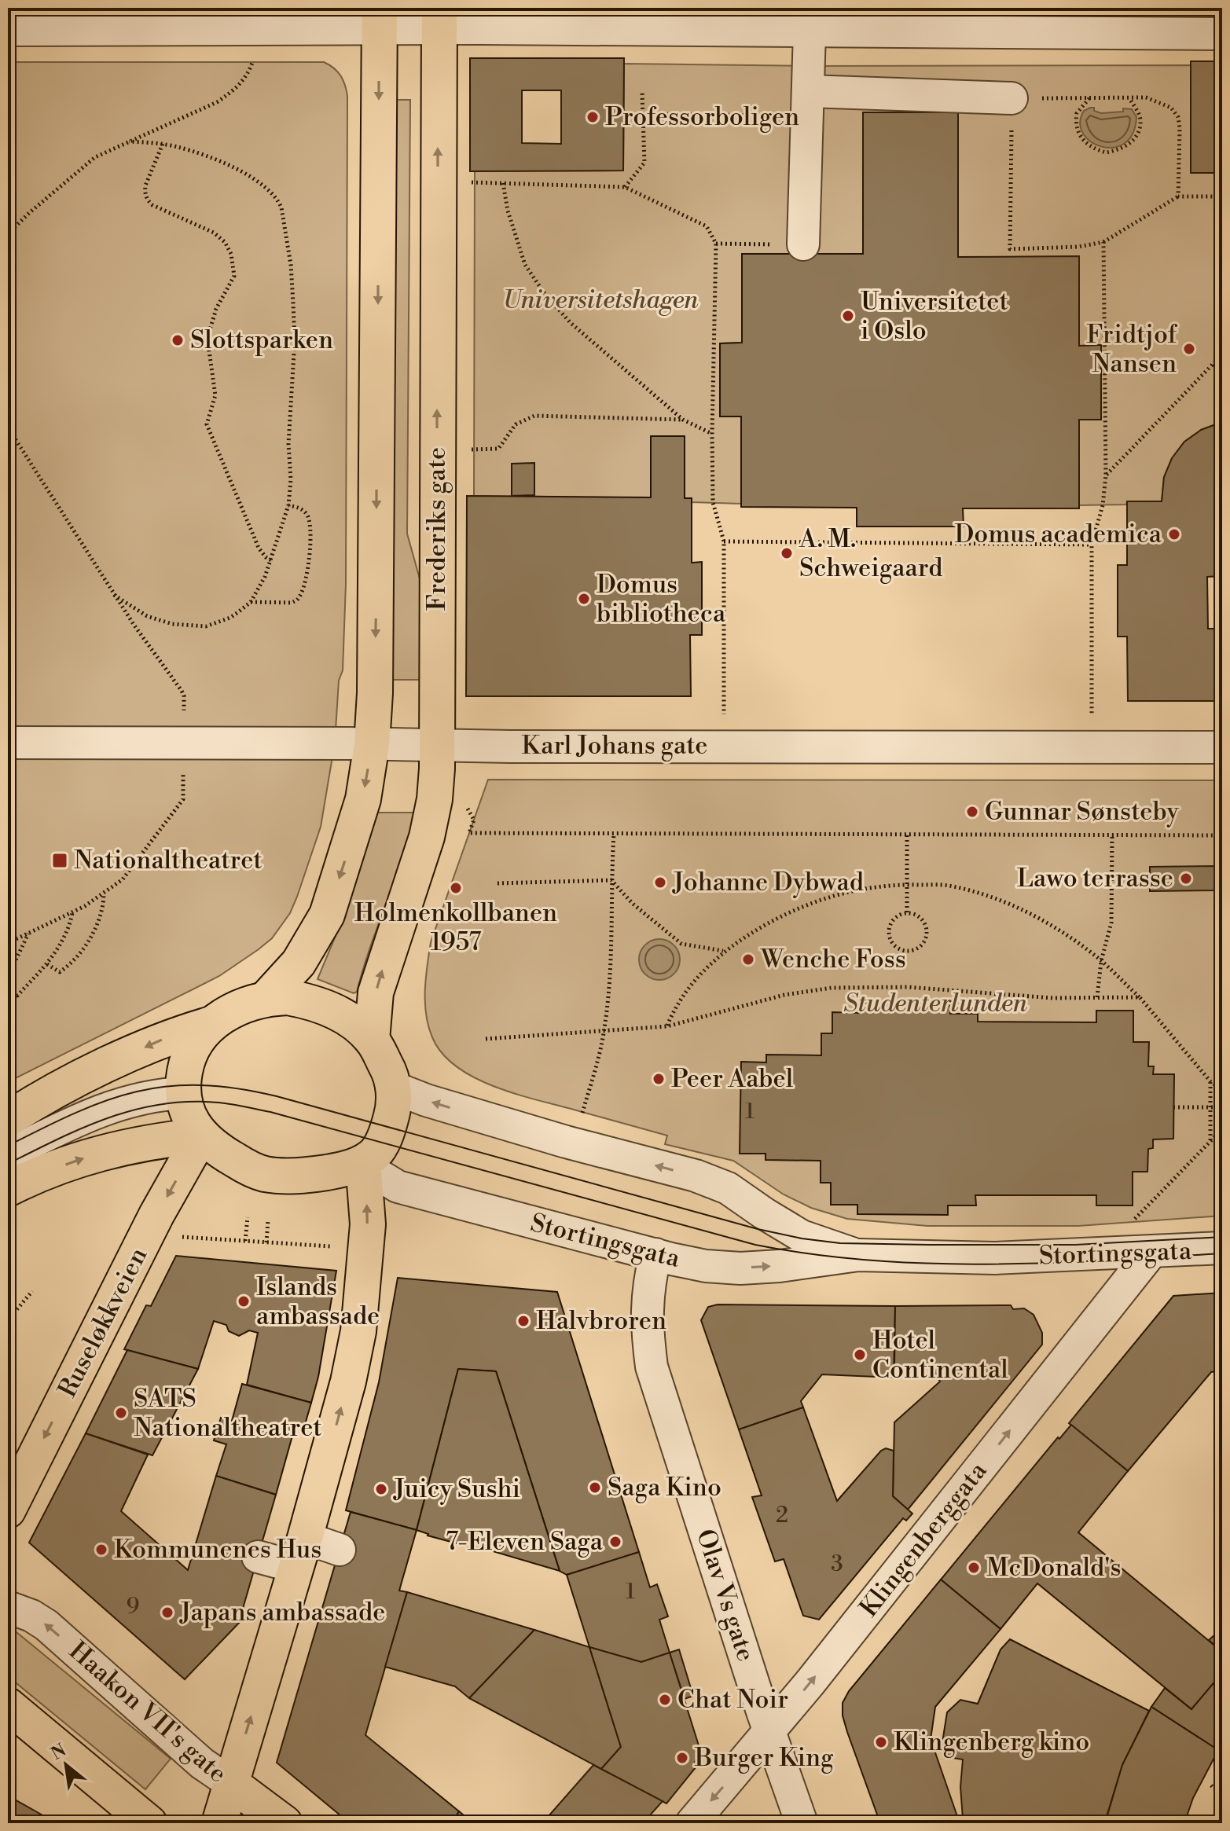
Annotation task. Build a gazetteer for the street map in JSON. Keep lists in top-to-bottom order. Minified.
{"streets":{"main road":["Frederiks gate","Ruseløkkveien","Haakon VII's gate"],"street":["Karl Johans gate","Stortingsgata","Klingenberggata","Olav Vs gate"]},"crossings":[["Frederiks gate","Karl Johans gate"],["Frederiks gate","Stortingsgata"],["Frederiks gate","Ruseløkkveien"],["Stortingsgata","Ruseløkkveien"],["Stortingsgata","Klingenberggata"],["Stortingsgata","Olav Vs gate"],["Klingenberggata","Olav Vs gate"]],"one_way":["Haakon VII's gate"],"parks":["Universitetshagen","Studenterlunden"],"places":{"other":["Professorboligen","Universitetet i Oslo","Slottsparken","Fridtjof Nansen","Domus academica","A. M. Schweigaard","Domus bibliotheca","Gunnar Sønsteby","Lawo terrasse","Johanne Dybwad","Holmenkollbanen 1957","Wenche Foss","Peer Aabel","Islands ambassade","Halvbroren","Hotel Continental","SATS Nationaltheatret","Saga Kino","Juicy Sushi","7-Eleven Saga","Kommunenes Hus","McDonald's","Japans ambassade","Chat Noir","Klingenberg kino","Burger King"],"transit":["Nationaltheatret"]},"house_numbers":["1","2","3","1","9"],"north":"top left"}
